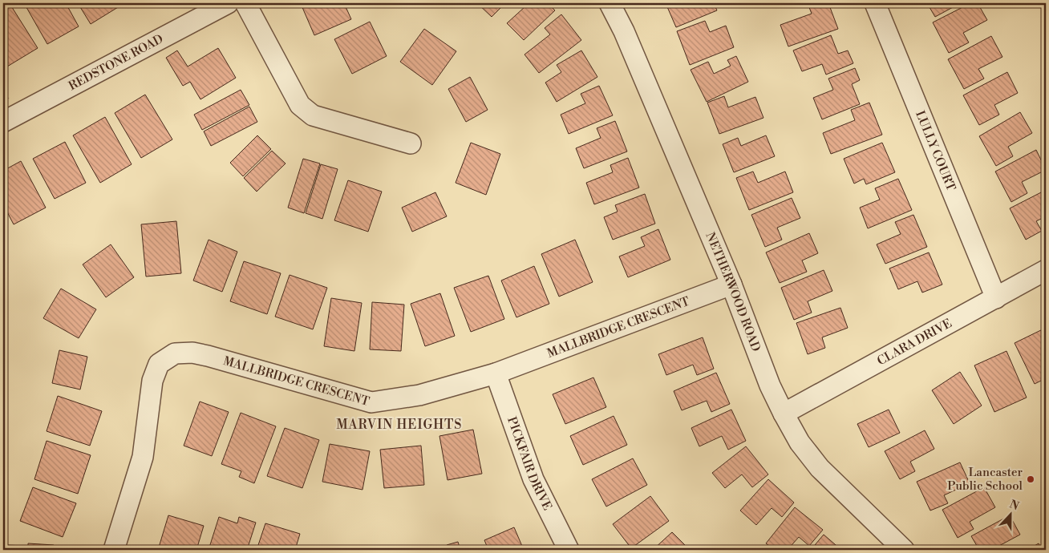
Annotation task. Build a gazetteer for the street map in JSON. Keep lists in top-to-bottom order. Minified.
{"streets":{"street":["REDSTONE ROAD","LULLY COURT","NETHERWOOD ROAD","MALLBRIDGE CRESCENT","CLARA DRIVE","PICKFAIR DRIVE"]},"crossings":[["LULLY COURT","CLARA DRIVE"],["NETHERWOOD ROAD","MALLBRIDGE CRESCENT"],["NETHERWOOD ROAD","CLARA DRIVE"],["MALLBRIDGE CRESCENT","PICKFAIR DRIVE"]],"districts":["MARVIN HEIGHTS"],"places":["Lancaster Public School"],"north":"top"}
